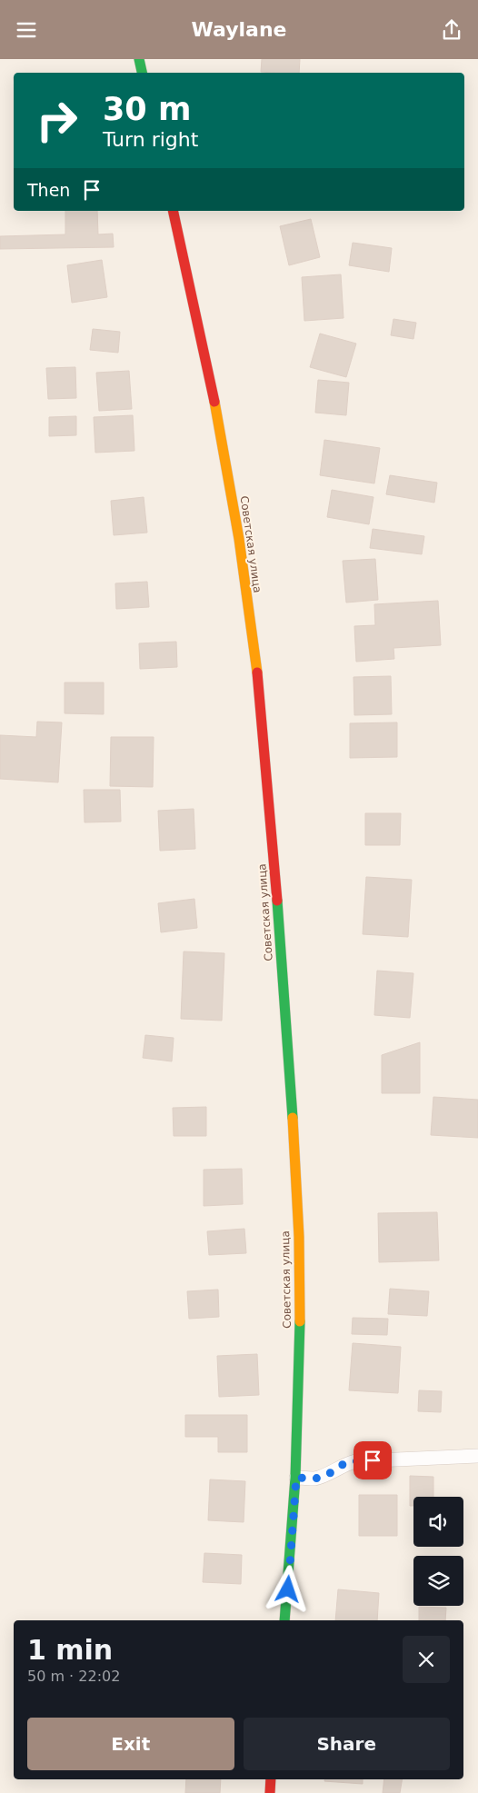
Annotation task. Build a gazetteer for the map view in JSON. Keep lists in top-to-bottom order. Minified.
{"streets":{"main road":["Советская улица"]},"page":{"header":"Waylane","turn":["30 m","Turn right"],"then":"Then","heading":["1 min","50 m · 22:02"],"buttons":["Exit","Share"]}}
